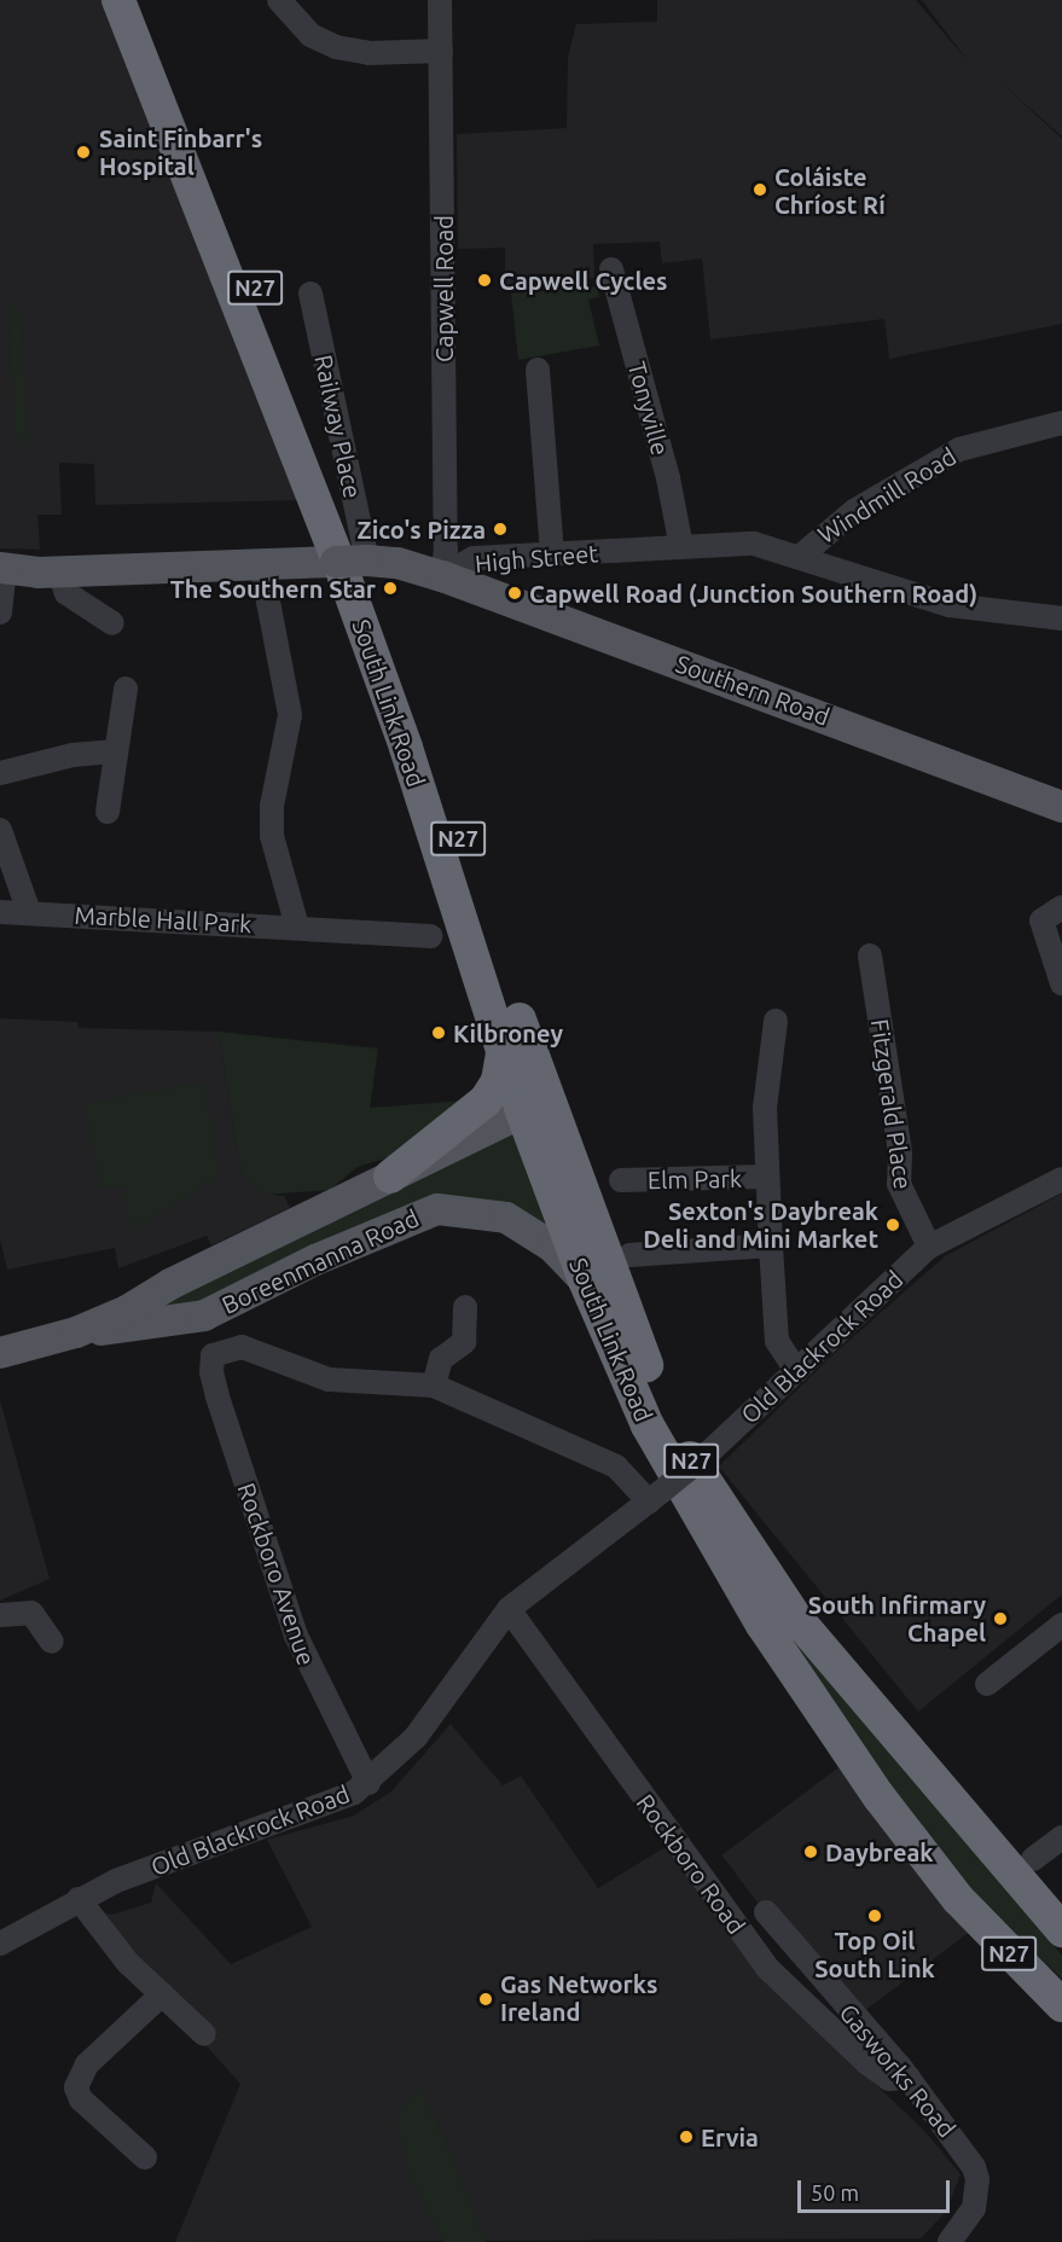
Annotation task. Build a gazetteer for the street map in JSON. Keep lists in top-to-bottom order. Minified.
{"streets":{"highway":["N27","South Link Road"],"main road":["High Street","Southern Road","Boreenmanna Road"],"street":["Capwell Road","Tonyville","Railway Place","Windmill Road","Marble Hall Park","Fitzgerald Place","Elm Park","Old Blackrock Road","Rockboro Avenue","Rockboro Road","Gasworks Road"]},"crossings":[["N27","South Link Road"],["N27","Boreenmanna Road"],["Capwell Road","High Street"],["Capwell Road","Southern Road"],["Tonyville","High Street"],["Railway Place","High Street"],["Railway Place","South Link Road"],["Windmill Road","High Street"],["High Street","Southern Road"],["High Street","South Link Road"],["South Link Road","Boreenmanna Road"],["Fitzgerald Place","Old Blackrock Road"],["Boreenmanna Road","Old Blackrock Road"],["Boreenmanna Road","Rockboro Avenue"],["Old Blackrock Road","Rockboro Avenue"],["Old Blackrock Road","Rockboro Road"],["Rockboro Road","Gasworks Road"]],"places":["Saint Finbarr's Hospital","Coláiste Chríost Rí","Capwell Cycles","Zico's Pizza","The Southern Star","Capwell Road (Junction Southern Road)","Kilbroney","Sexton's Daybreak Deli and Mini Market","South Infirmary Chapel","Daybreak","Top Oil South Link","Gas Networks Ireland","Ervia"],"scale_bar":"50 m"}
